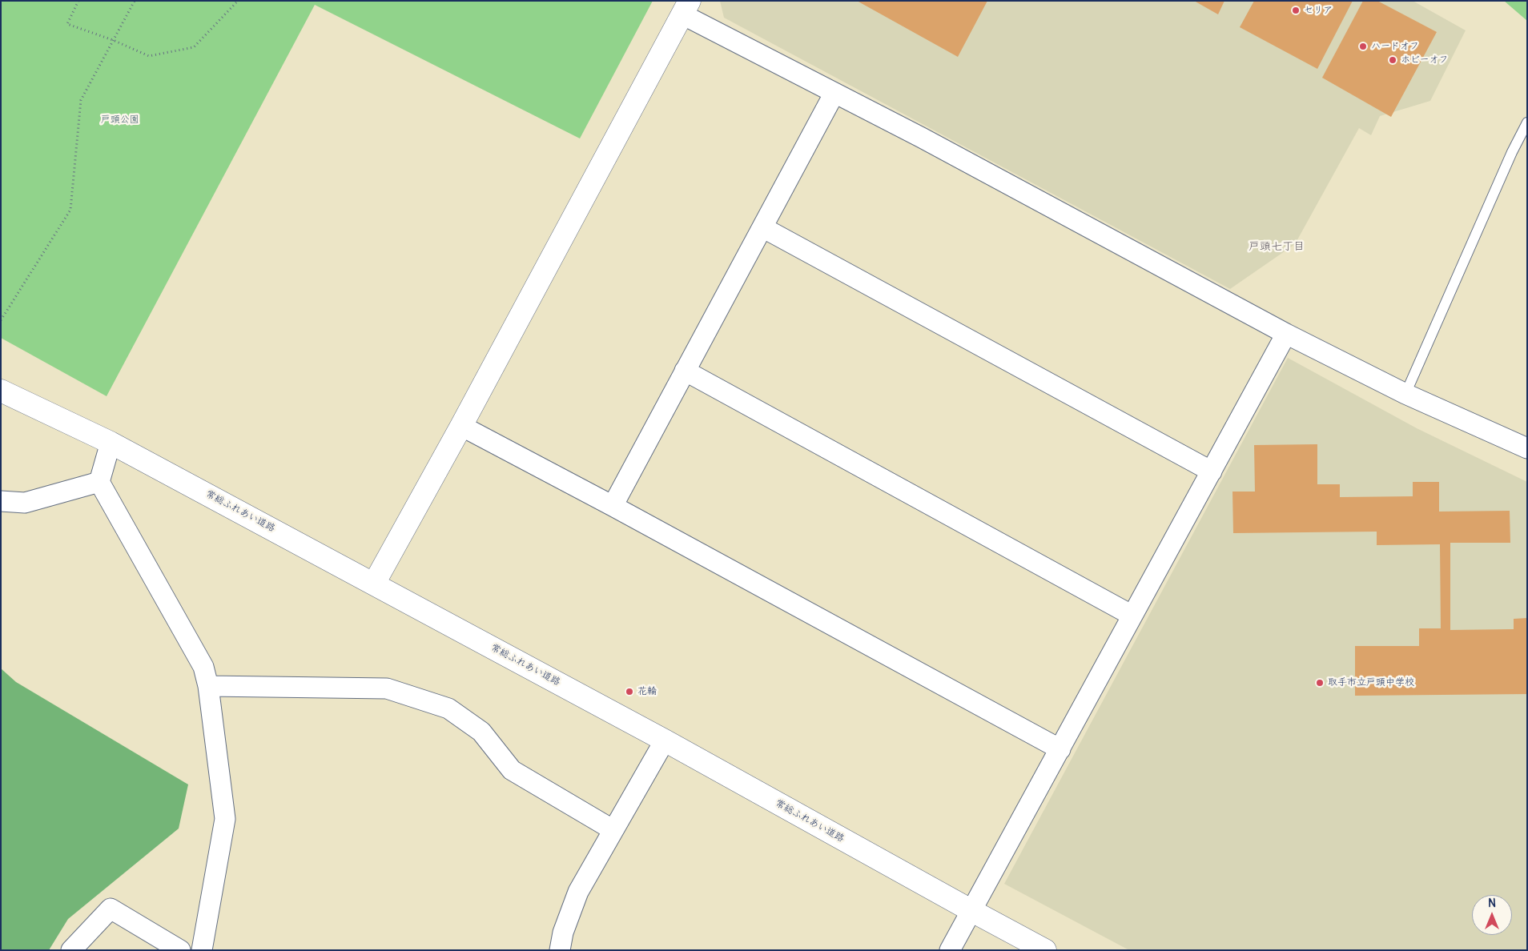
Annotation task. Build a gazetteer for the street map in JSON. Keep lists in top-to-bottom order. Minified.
{"streets":{"street":["常総ふれあい道路"]},"districts":["戸頭七丁目"],"parks":["戸頭公園"],"places":["セリア","ハードオフ","ホビーオフ","取手市立戸頭中学校","花輪"],"north":"top"}
